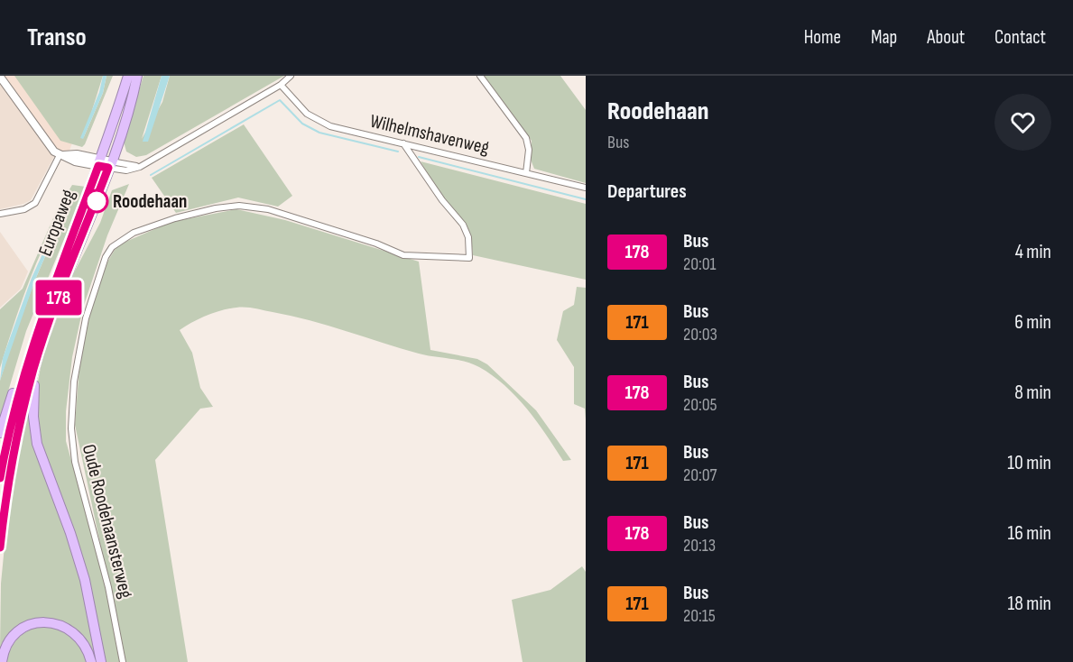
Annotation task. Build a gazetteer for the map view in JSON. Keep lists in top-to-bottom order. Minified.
{"streets":{"highway":["Europaweg"],"street":["Wilhelmshavenweg","Oude Roodehaansterweg"]},"crossings":[["Wilhelmshavenweg","Oude Roodehaansterweg"]],"places":["Roodehaan"],"lines":["bus line 178"],"page":{"header":"Transo","nav":["Home","Map","About","Contact"],"on_map":"178","heading":[["Roodehaan","Bus"],"Departures"],"list":[{"mark":"178","name":"Bus","note":"20:01","value":"4 min"},{"mark":"171","name":"Bus","note":"20:03","value":"6 min"},{"mark":"178","name":"Bus","note":"20:05","value":"8 min"},{"mark":"171","name":"Bus","note":"20:07","value":"10 min"},{"mark":"178","name":"Bus","note":"20:13","value":"16 min"},{"mark":"171","name":"Bus","note":"20:15","value":"18 min"}]}}
